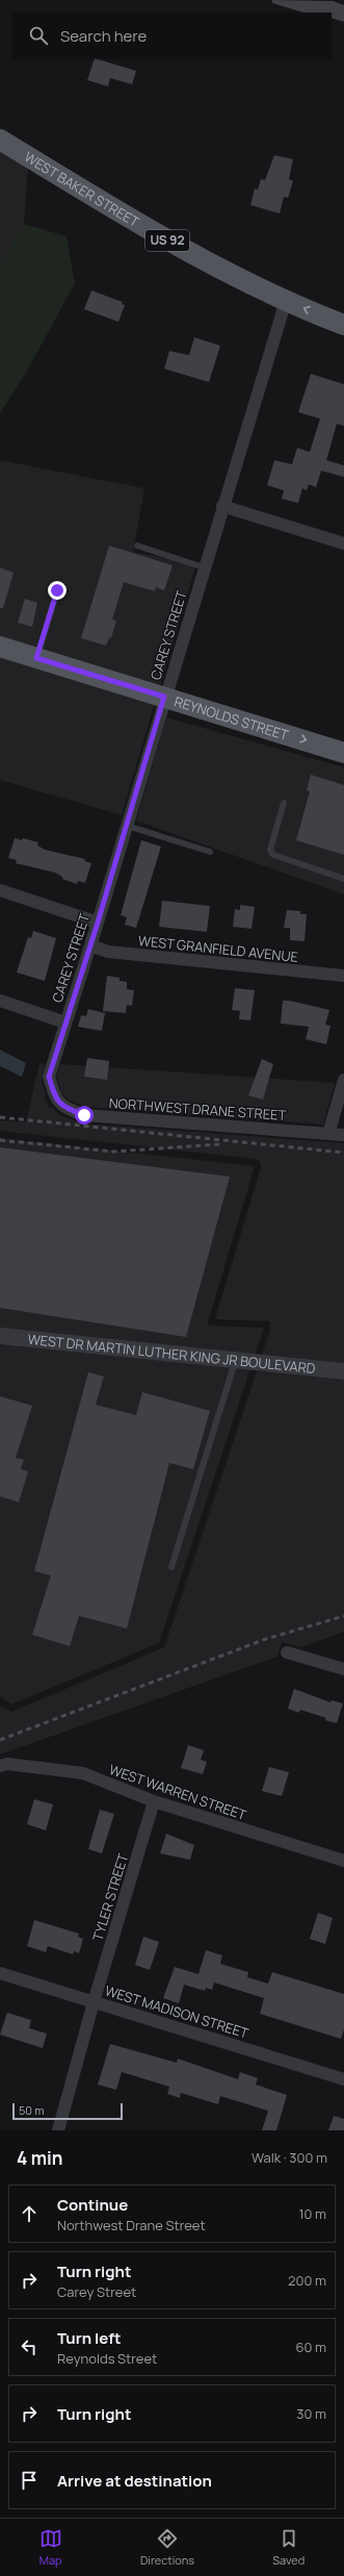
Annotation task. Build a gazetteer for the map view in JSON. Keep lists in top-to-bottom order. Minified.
{"streets":{"main road":["WEST BAKER STREET","US 92","REYNOLDS STREET"],"street":["CAREY STREET","WEST GRANFIELD AVENUE","NORTHWEST DRANE STREET","WEST DR MARTIN LUTHER KING JR BOULEVARD","WEST WARREN STREET","TYLER STREET","WEST MADISON STREET"]},"crossings":[["WEST BAKER STREET","CAREY STREET"],["CAREY STREET","REYNOLDS STREET"],["CAREY STREET","WEST GRANFIELD AVENUE"],["CAREY STREET","NORTHWEST DRANE STREET"],["WEST WARREN STREET","TYLER STREET"],["TYLER STREET","WEST MADISON STREET"]],"one_way":["REYNOLDS STREET"],"scale_bar":"50 m","page":{"search":"Search here","scale":"50 m","heading":["4 min","Walk · 300 m"],"list":[["Continue","Northwest Drane Street","10 m"],["Turn right","Carey Street","200 m"],["Turn left","Reynolds Street","60 m"],["Turn right","30 m"],"Arrive at destination"],"nav":["Map","Directions","Saved"]}}
